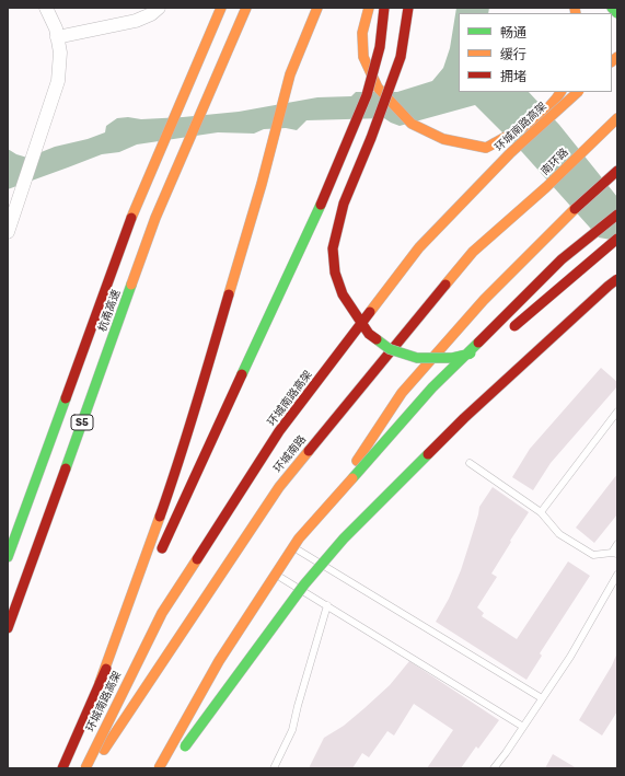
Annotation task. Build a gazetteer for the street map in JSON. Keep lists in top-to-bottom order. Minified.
{"streets":{"main road":["环城南路高架","南环路","杭甬高速","S5","环城南路"]},"crossings":[["南环路","环城南路"]],"legend":["畅通","缓行","拥堵"]}
